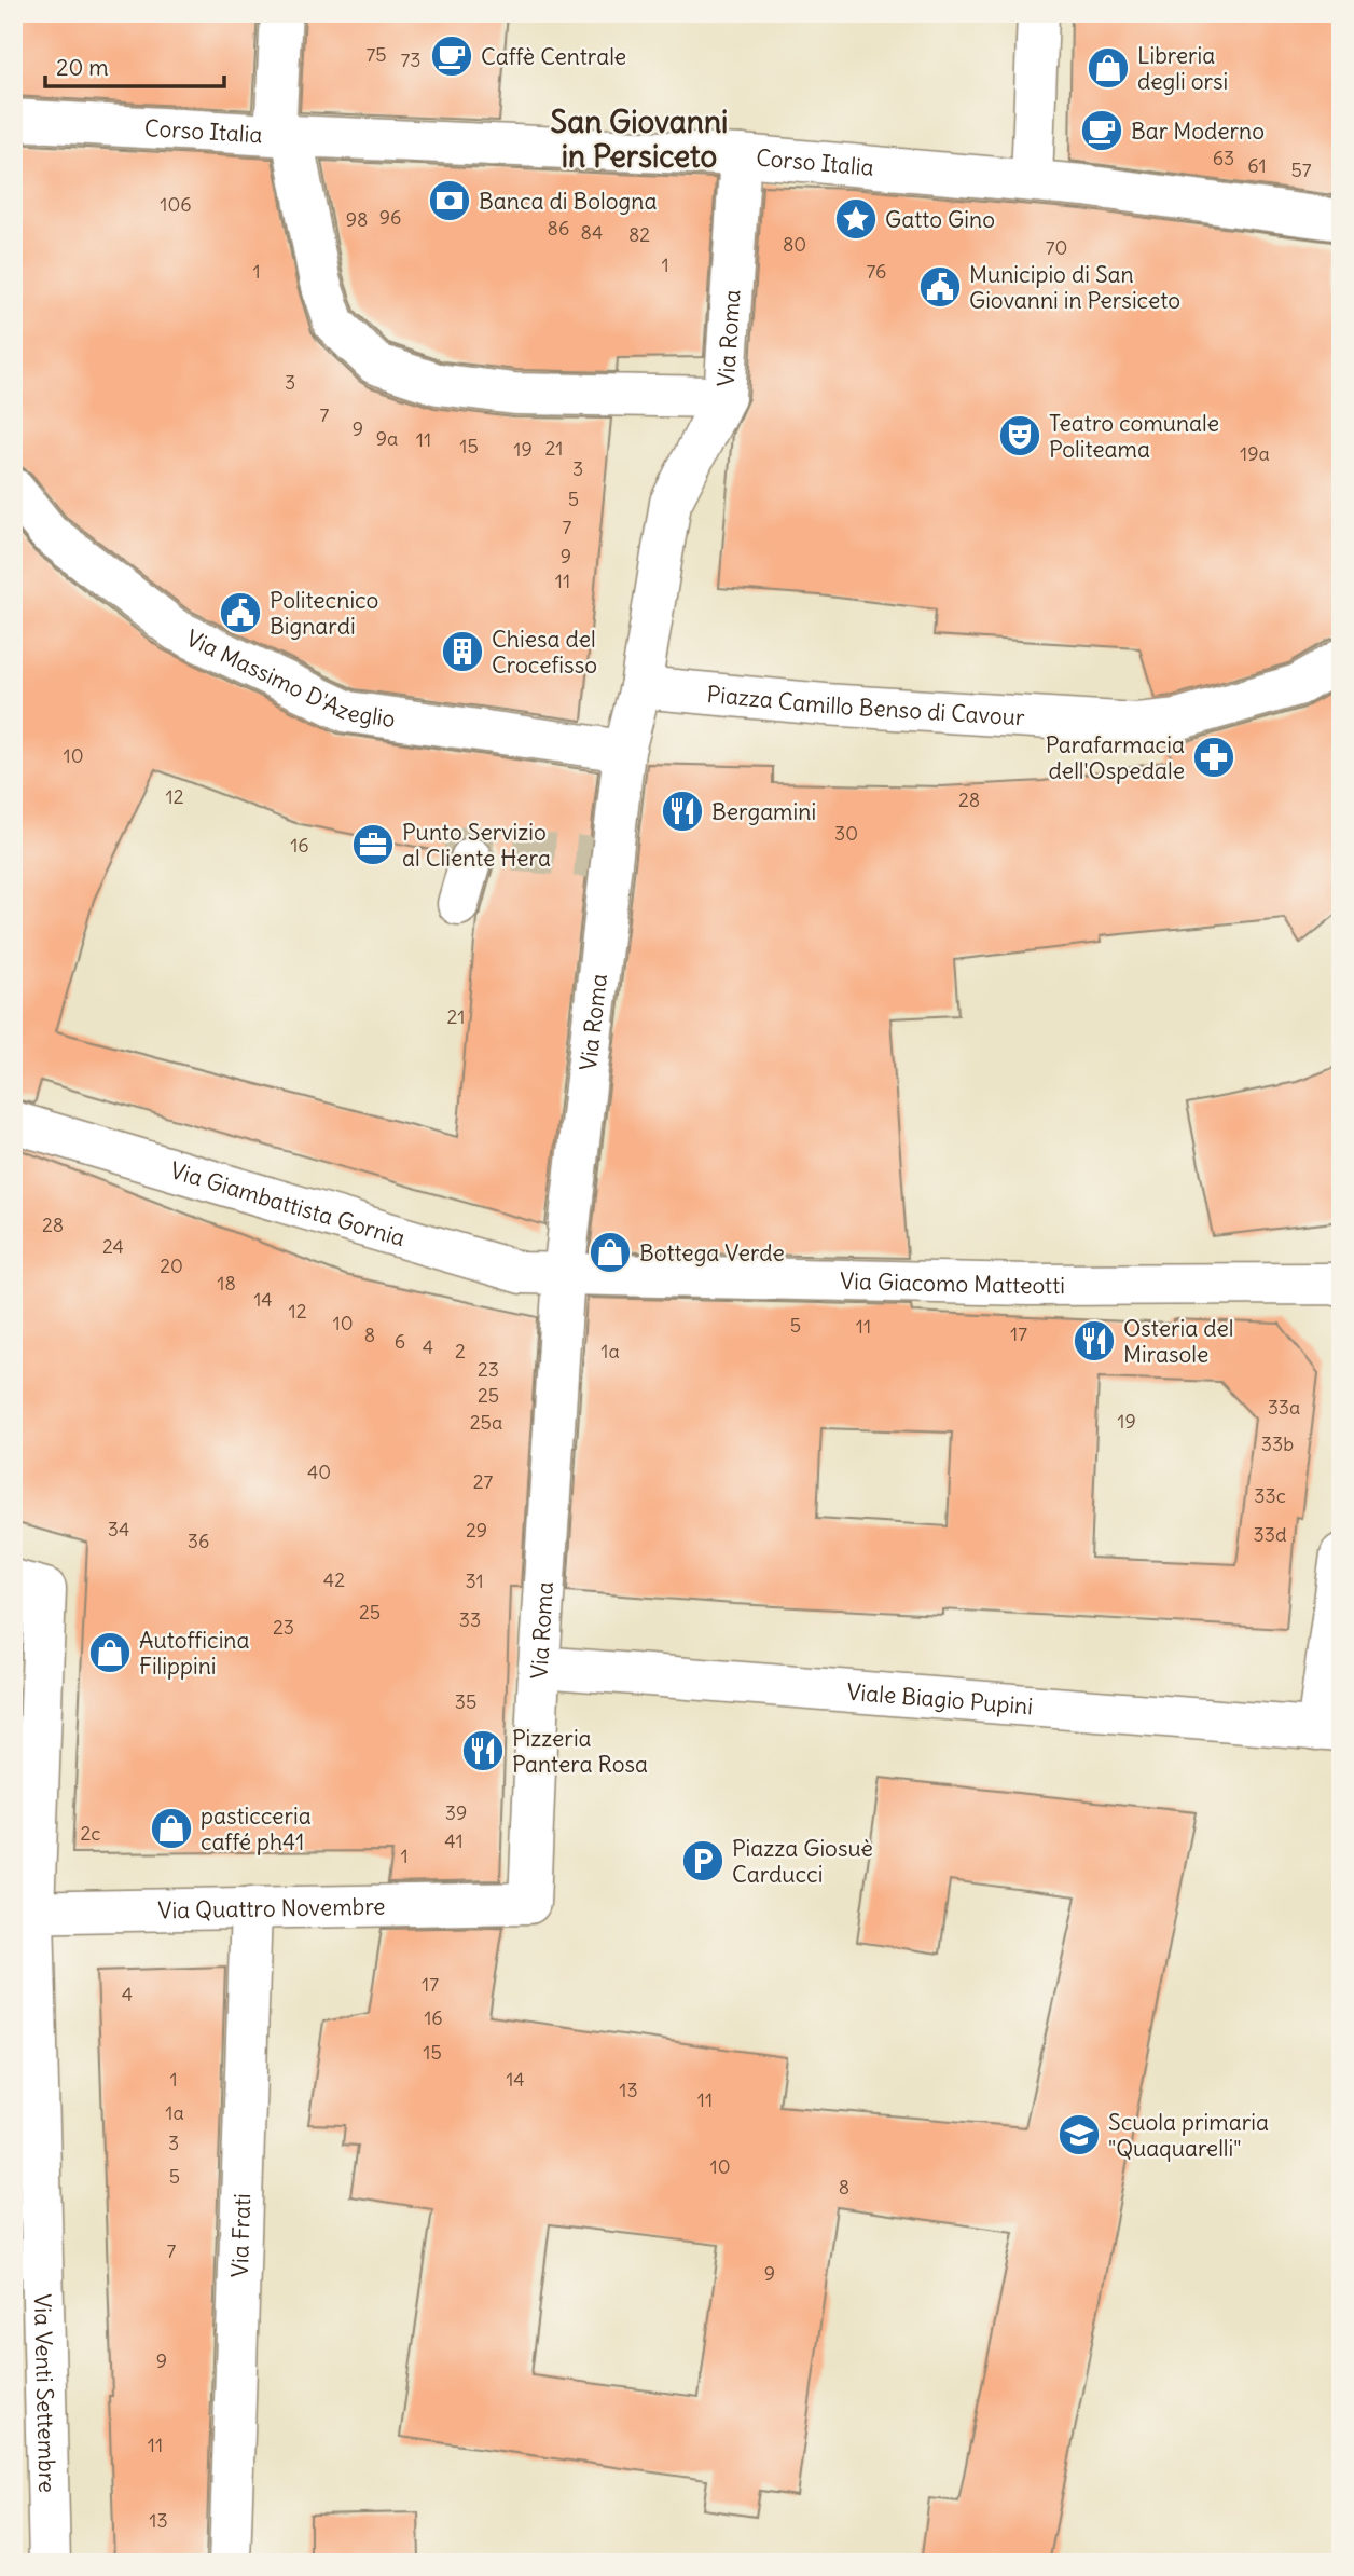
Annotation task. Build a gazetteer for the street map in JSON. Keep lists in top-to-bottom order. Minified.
{"streets":{"street":["Corso Italia","Via Roma","Via Massimo D'Azeglio","Piazza Camillo Benso di Cavour","Via Giambattista Gornia","Via Giacomo Matteotti","Viale Biagio Pupini","Via Quattro Novembre","Via Frati","Via Venti Settembre"]},"crossings":[["Corso Italia","Via Roma"],["Via Roma","Via Massimo D'Azeglio"],["Via Roma","Piazza Camillo Benso di Cavour"],["Via Roma","Via Giambattista Gornia"],["Via Roma","Via Giacomo Matteotti"],["Via Roma","Viale Biagio Pupini"],["Via Roma","Via Quattro Novembre"],["Via Giambattista Gornia","Via Giacomo Matteotti"],["Via Quattro Novembre","Via Frati"],["Via Quattro Novembre","Via Venti Settembre"]],"districts":["San Giovanni in Persiceto"],"places":{"cafe":["Caffè Centrale","Bar Moderno"],"shop":["Libreria degli orsi","Bottega Verde","Autofficina Filippini","pasticceria caffé ph41"],"bank":["Banca di Bologna"],"place":["Gatto Gino"],"public building":["Municipio di San Giovanni in Persiceto","Politecnico Bignardi"],"theatre":["Teatro comunale Politeama"],"building":["Chiesa del Crocefisso"],"pharmacy":["Parafarmacia dell'Ospedale"],"restaurant":["Bergamini","Osteria del Mirasole","Pizzeria Pantera Rosa"],"office":["Punto Servizio al Cliente Hera"],"parking":["Piazza Giosuè Carducci"],"school or university":["Scuola primaria \"Quaquarelli\""]},"house_numbers":["75","73","63","61","57","106","96","98","86","84","82","80","70","1","1","76","3","7","9","9a","11","15","21","19","19a","3","5","7","9","11","10","12","28","30","16","21","28","24","20","18","14","12","10","5","11","17","8","6","4","2","1a","23","25","33a","19","25a","33b","40","27","33c","34","29","33d","36","42","31","25","33","23","35","39","2c","41","1","17","4","16","15","1","14","13","11","1a","3","10","5","8","7","9","9","11","13"],"scale_bar":"20 m"}
